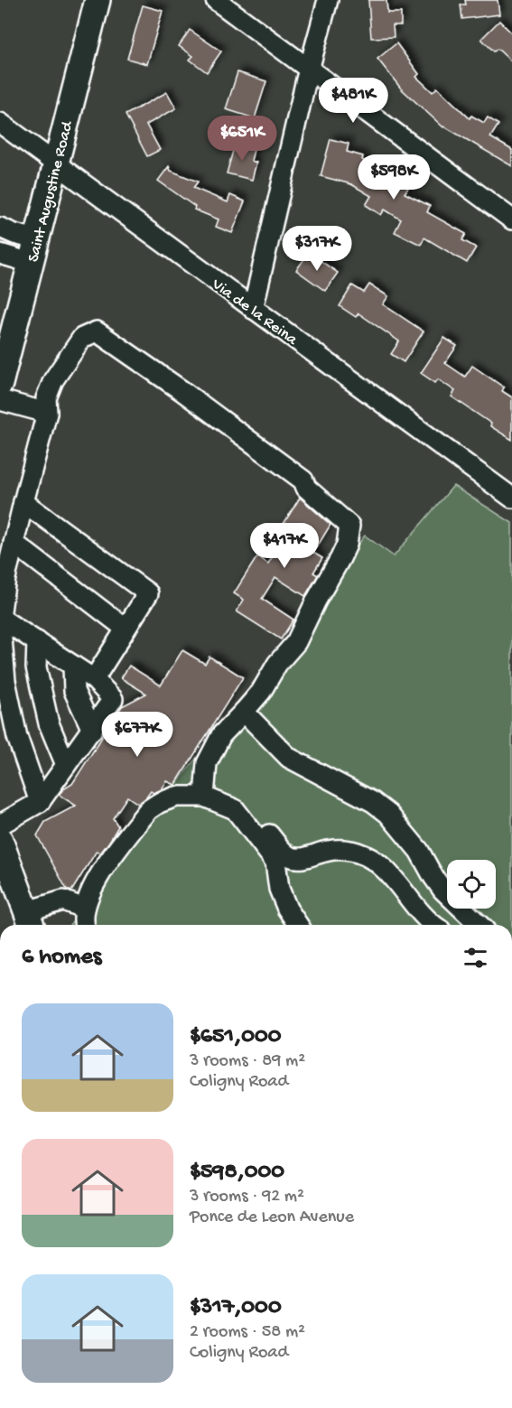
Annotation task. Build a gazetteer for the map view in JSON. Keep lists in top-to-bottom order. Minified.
{"streets":{"main road":["Saint Augustine Road"],"street":["Via de la Reina"]},"crossings":[["Saint Augustine Road","Via de la Reina"]],"page":{"price":["$481K","$651K","$598K","$317K","$417K","$677K"],"heading":"6 homes","list":[{"name":"$651,000","note":"3 rooms · 89 m² · Coligny Road"},{"name":"$598,000","note":"3 rooms · 92 m² · Ponce de Leon Avenue"},{"name":"$317,000","note":"2 rooms · 58 m² · Coligny Road"}]}}
